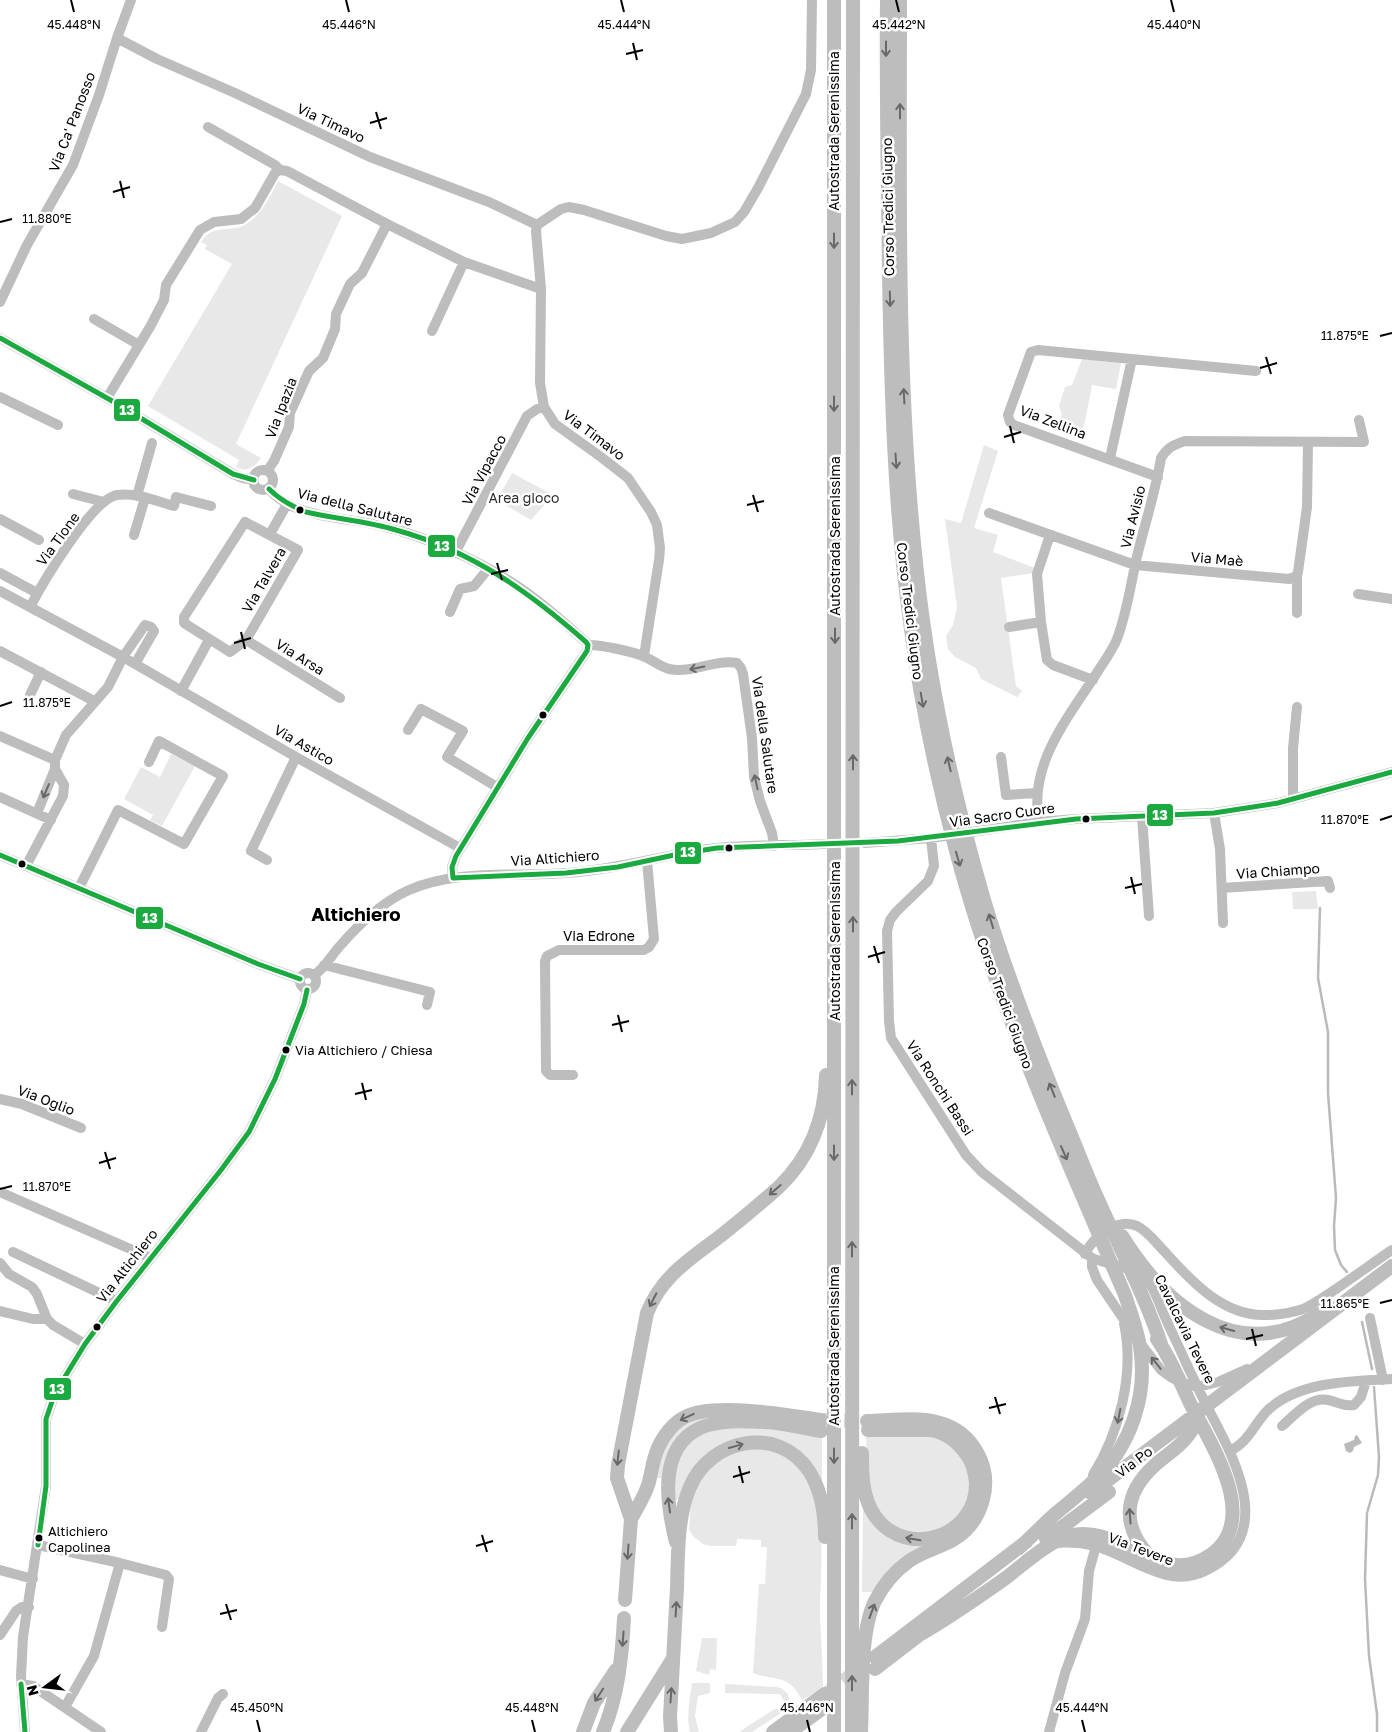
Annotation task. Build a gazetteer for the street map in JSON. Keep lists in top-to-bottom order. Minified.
{"streets":{"highway":["Autostrada Serenissima","Corso Tredici Giugno","Via Po"],"street":["Via Ca' Panosso","Via Timavo","Via Ipazia","Via Zellina","Via Vipacco","Via della Salutare","Via Avisio","Via Tione","Via Maè","Via Talvera","Via Arsa","Via Astico","Via Sacro Cuore","Via Altichiero","Via Chiampo","Via Edrone","Via Ronchi Bassi","Via Oglio","Cavalcavia Tevere","Via Tevere"]},"crossings":[["Via Ca' Panosso","Via Timavo"],["Via Timavo","Via Vipacco"],["Via Timavo","Via della Salutare"],["Via Ipazia","Via della Salutare"],["Via Zellina","Via Avisio"],["Via Vipacco","Via della Salutare"],["Via della Salutare","Via Talvera"],["Via della Salutare","Via Altichiero"],["Via Avisio","Via Maè"],["Via Avisio","Via Sacro Cuore"],["Via Tione","Via Astico"],["Via Talvera","Via Arsa"],["Via Sacro Cuore","Via Chiampo"],["Via Sacro Cuore","Via Ronchi Bassi"],["Via Altichiero","Via Edrone"],["Via Ronchi Bassi","Cavalcavia Tevere"],["Cavalcavia Tevere","Via Tevere"]],"districts":["Altichiero"],"parks":["Area gioco"],"places":["Via Altichiero / Chiesa","Altichiero Capolinea"],"lines":["transit line 13"],"north":"left","coordinates":["45.448°N","45.446°N","45.444°N","45.442°N","45.440°N","11.880°E","11.875°E","11.870°E","11.865°E","45.450°N"]}
